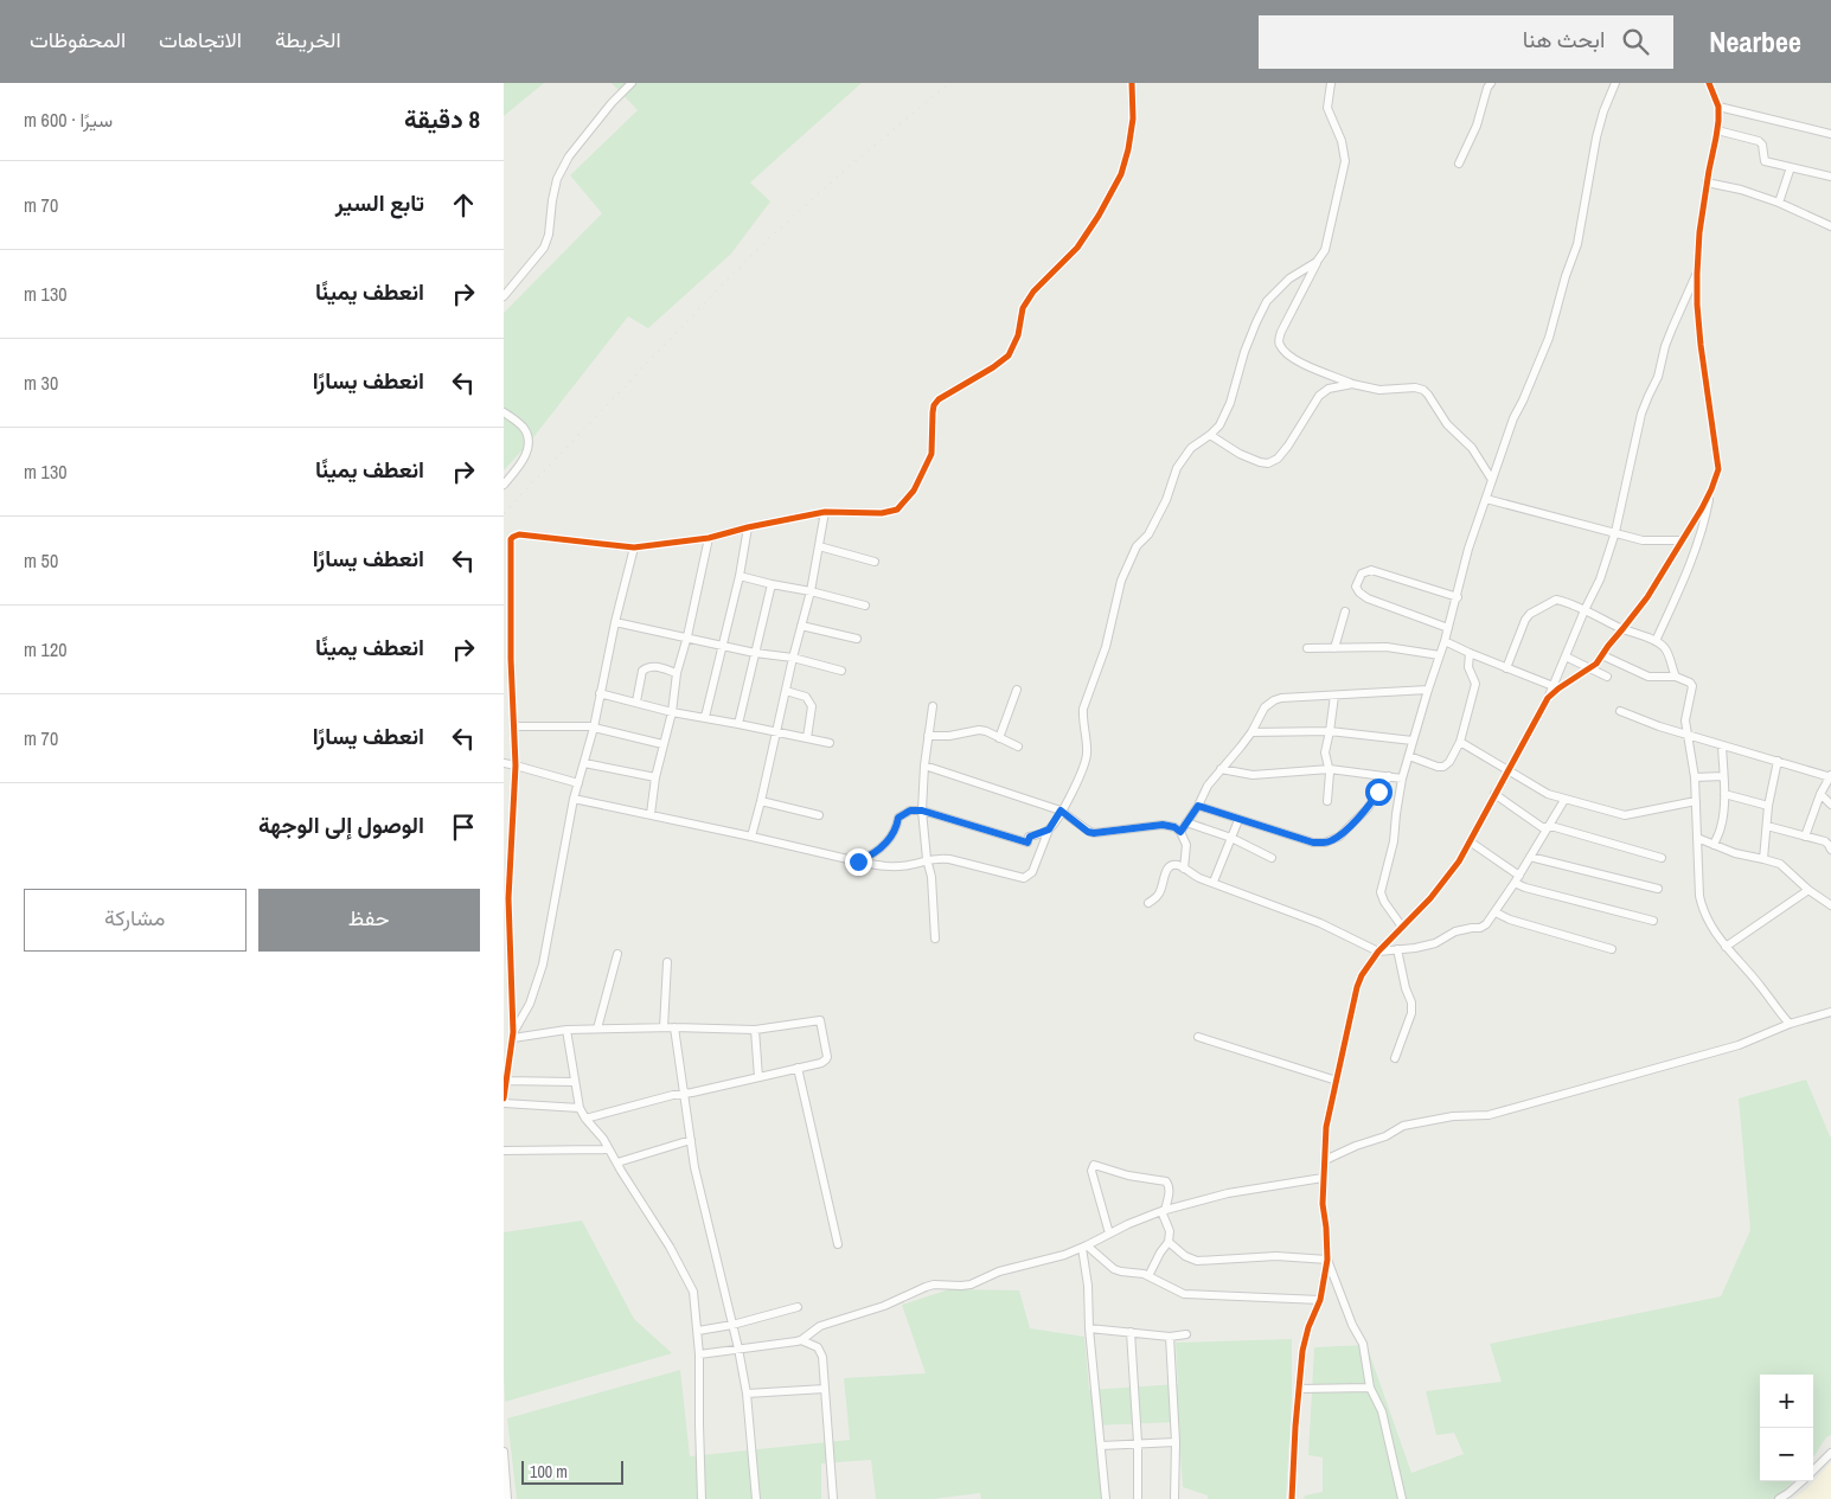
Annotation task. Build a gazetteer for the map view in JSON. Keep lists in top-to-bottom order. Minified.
{"scale_bar":"100 m","page":{"header":"Nearbee","search":"ابحث هنا","nav":["الخريطة","الاتجاهات","المحفوظات"],"heading":["8 دقيقة","سيرًا · 600 m"],"list":[["تابع السير","70 m"],["انعطف يمينًا","130 m"],["انعطف يسارًا","30 m"],["انعطف يمينًا","130 m"],["انعطف يسارًا","50 m"],["انعطف يمينًا","120 m"],["انعطف يسارًا","70 m"],"الوصول إلى الوجهة"],"buttons":["حفظ","مشاركة"],"map_buttons":["+","−"],"scale":"100 m"}}
